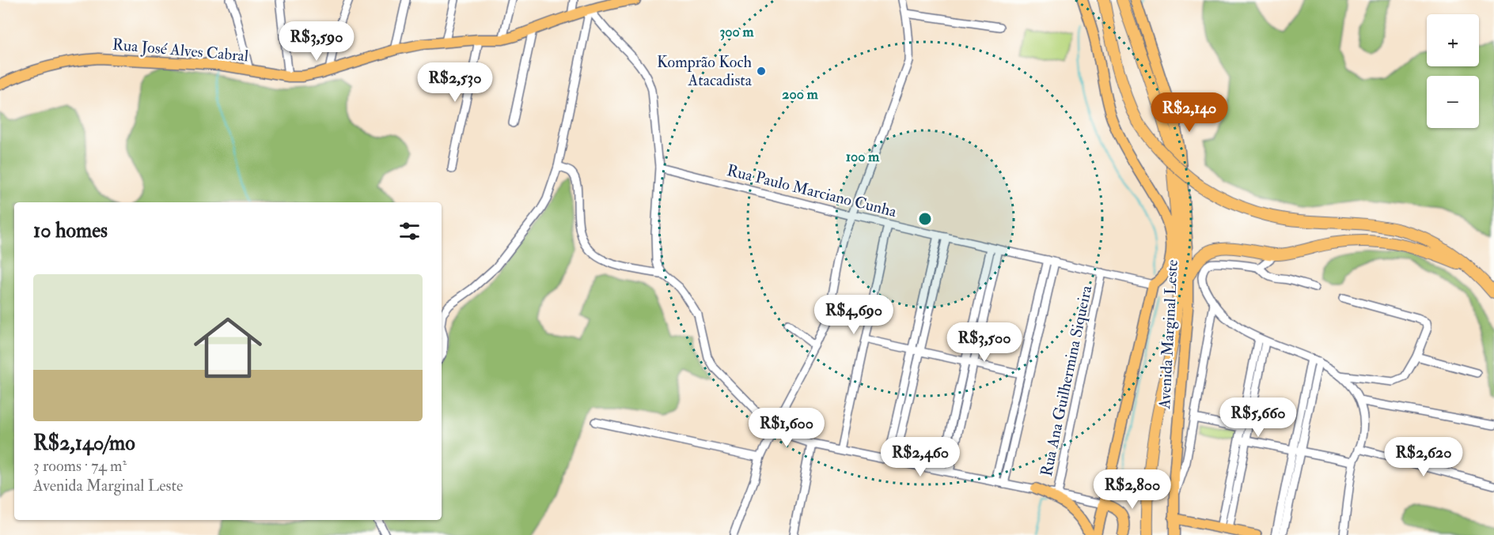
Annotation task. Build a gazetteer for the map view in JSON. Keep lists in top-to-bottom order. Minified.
{"streets":{"main road":["Rua José Alves Cabral","Avenida Marginal Leste"],"street":["Rua Paulo Marciano Cunha","Rua Ana Guilhermina Siqueira"]},"crossings":[["Rua Paulo Marciano Cunha","Rua Ana Guilhermina Siqueira"]],"places":["Komprão Koch Atacadista"],"page":{"map_buttons":["+","−"],"price":["R$3,590","R$2,530","R$2,140","R$4,690","R$3,500","R$5,660","R$1,600","R$2,460","R$2,620","R$2,800"],"heading":"10 homes","list":[{"name":"R$2,140/mo","note":"3 rooms · 74 m² · Avenida Marginal Leste"}]},"rings":["300 m","200 m","100 m"]}
